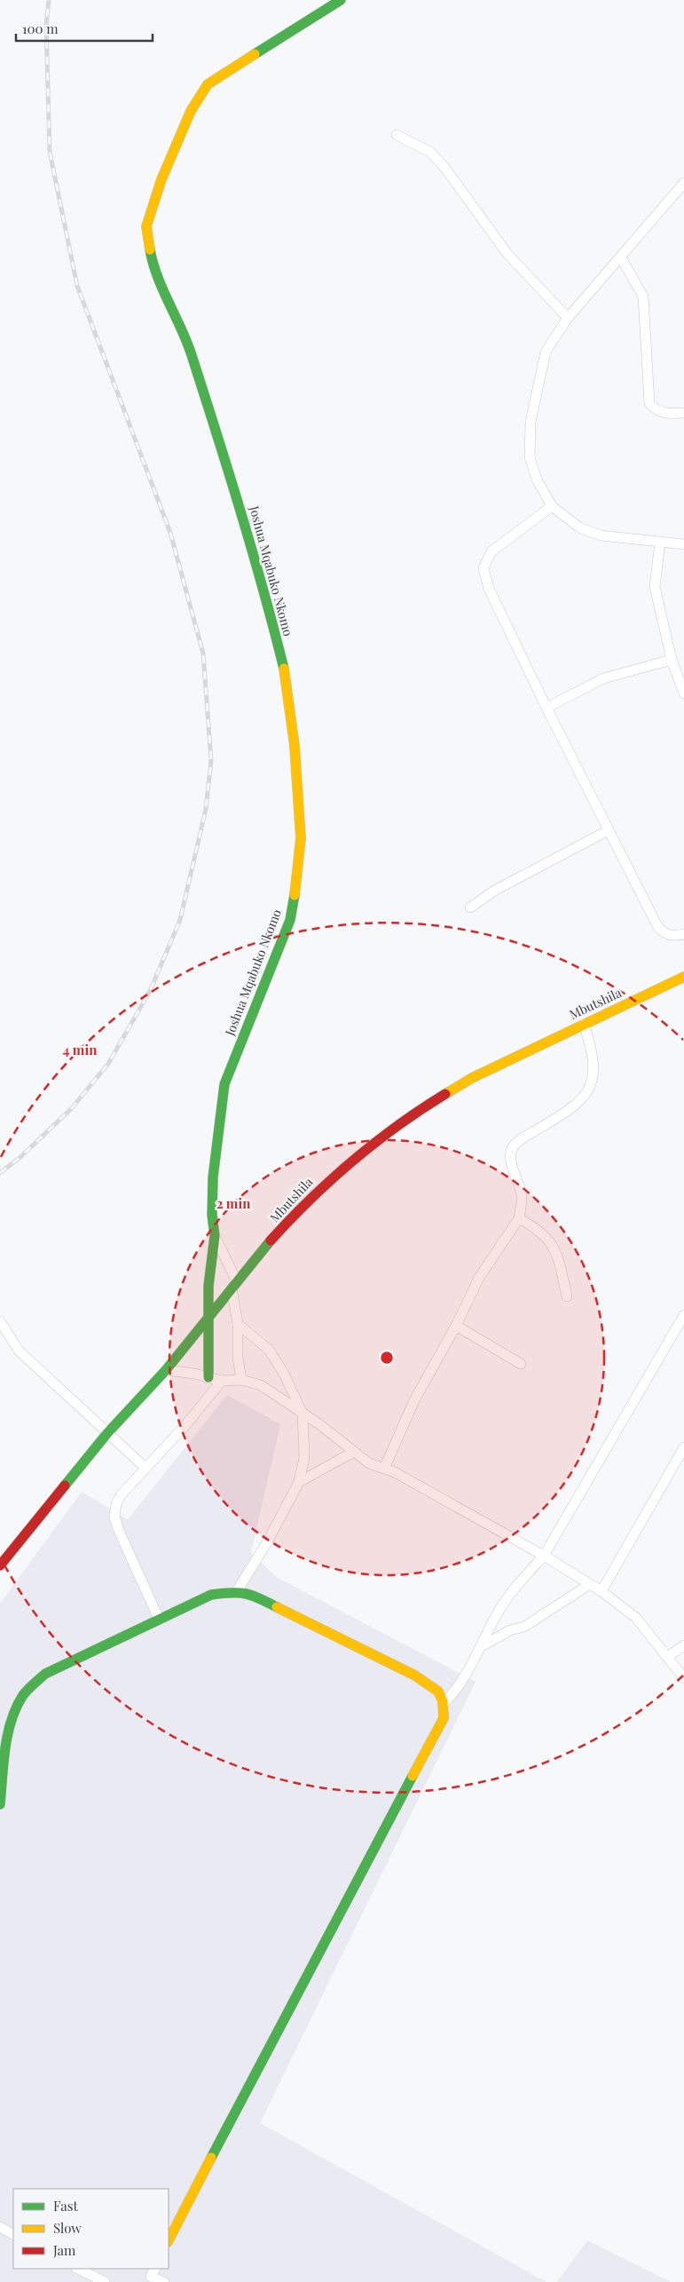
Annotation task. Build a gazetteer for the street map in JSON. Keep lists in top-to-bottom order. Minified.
{"streets":{"street":["Joshua Mqabuko Nkomo","Mbutshila"]},"crossings":[["Joshua Mqabuko Nkomo","Mbutshila"]],"legend":["Fast","Slow","Jam"],"scale_bar":"100 m","rings":["4 min","2 min"]}
